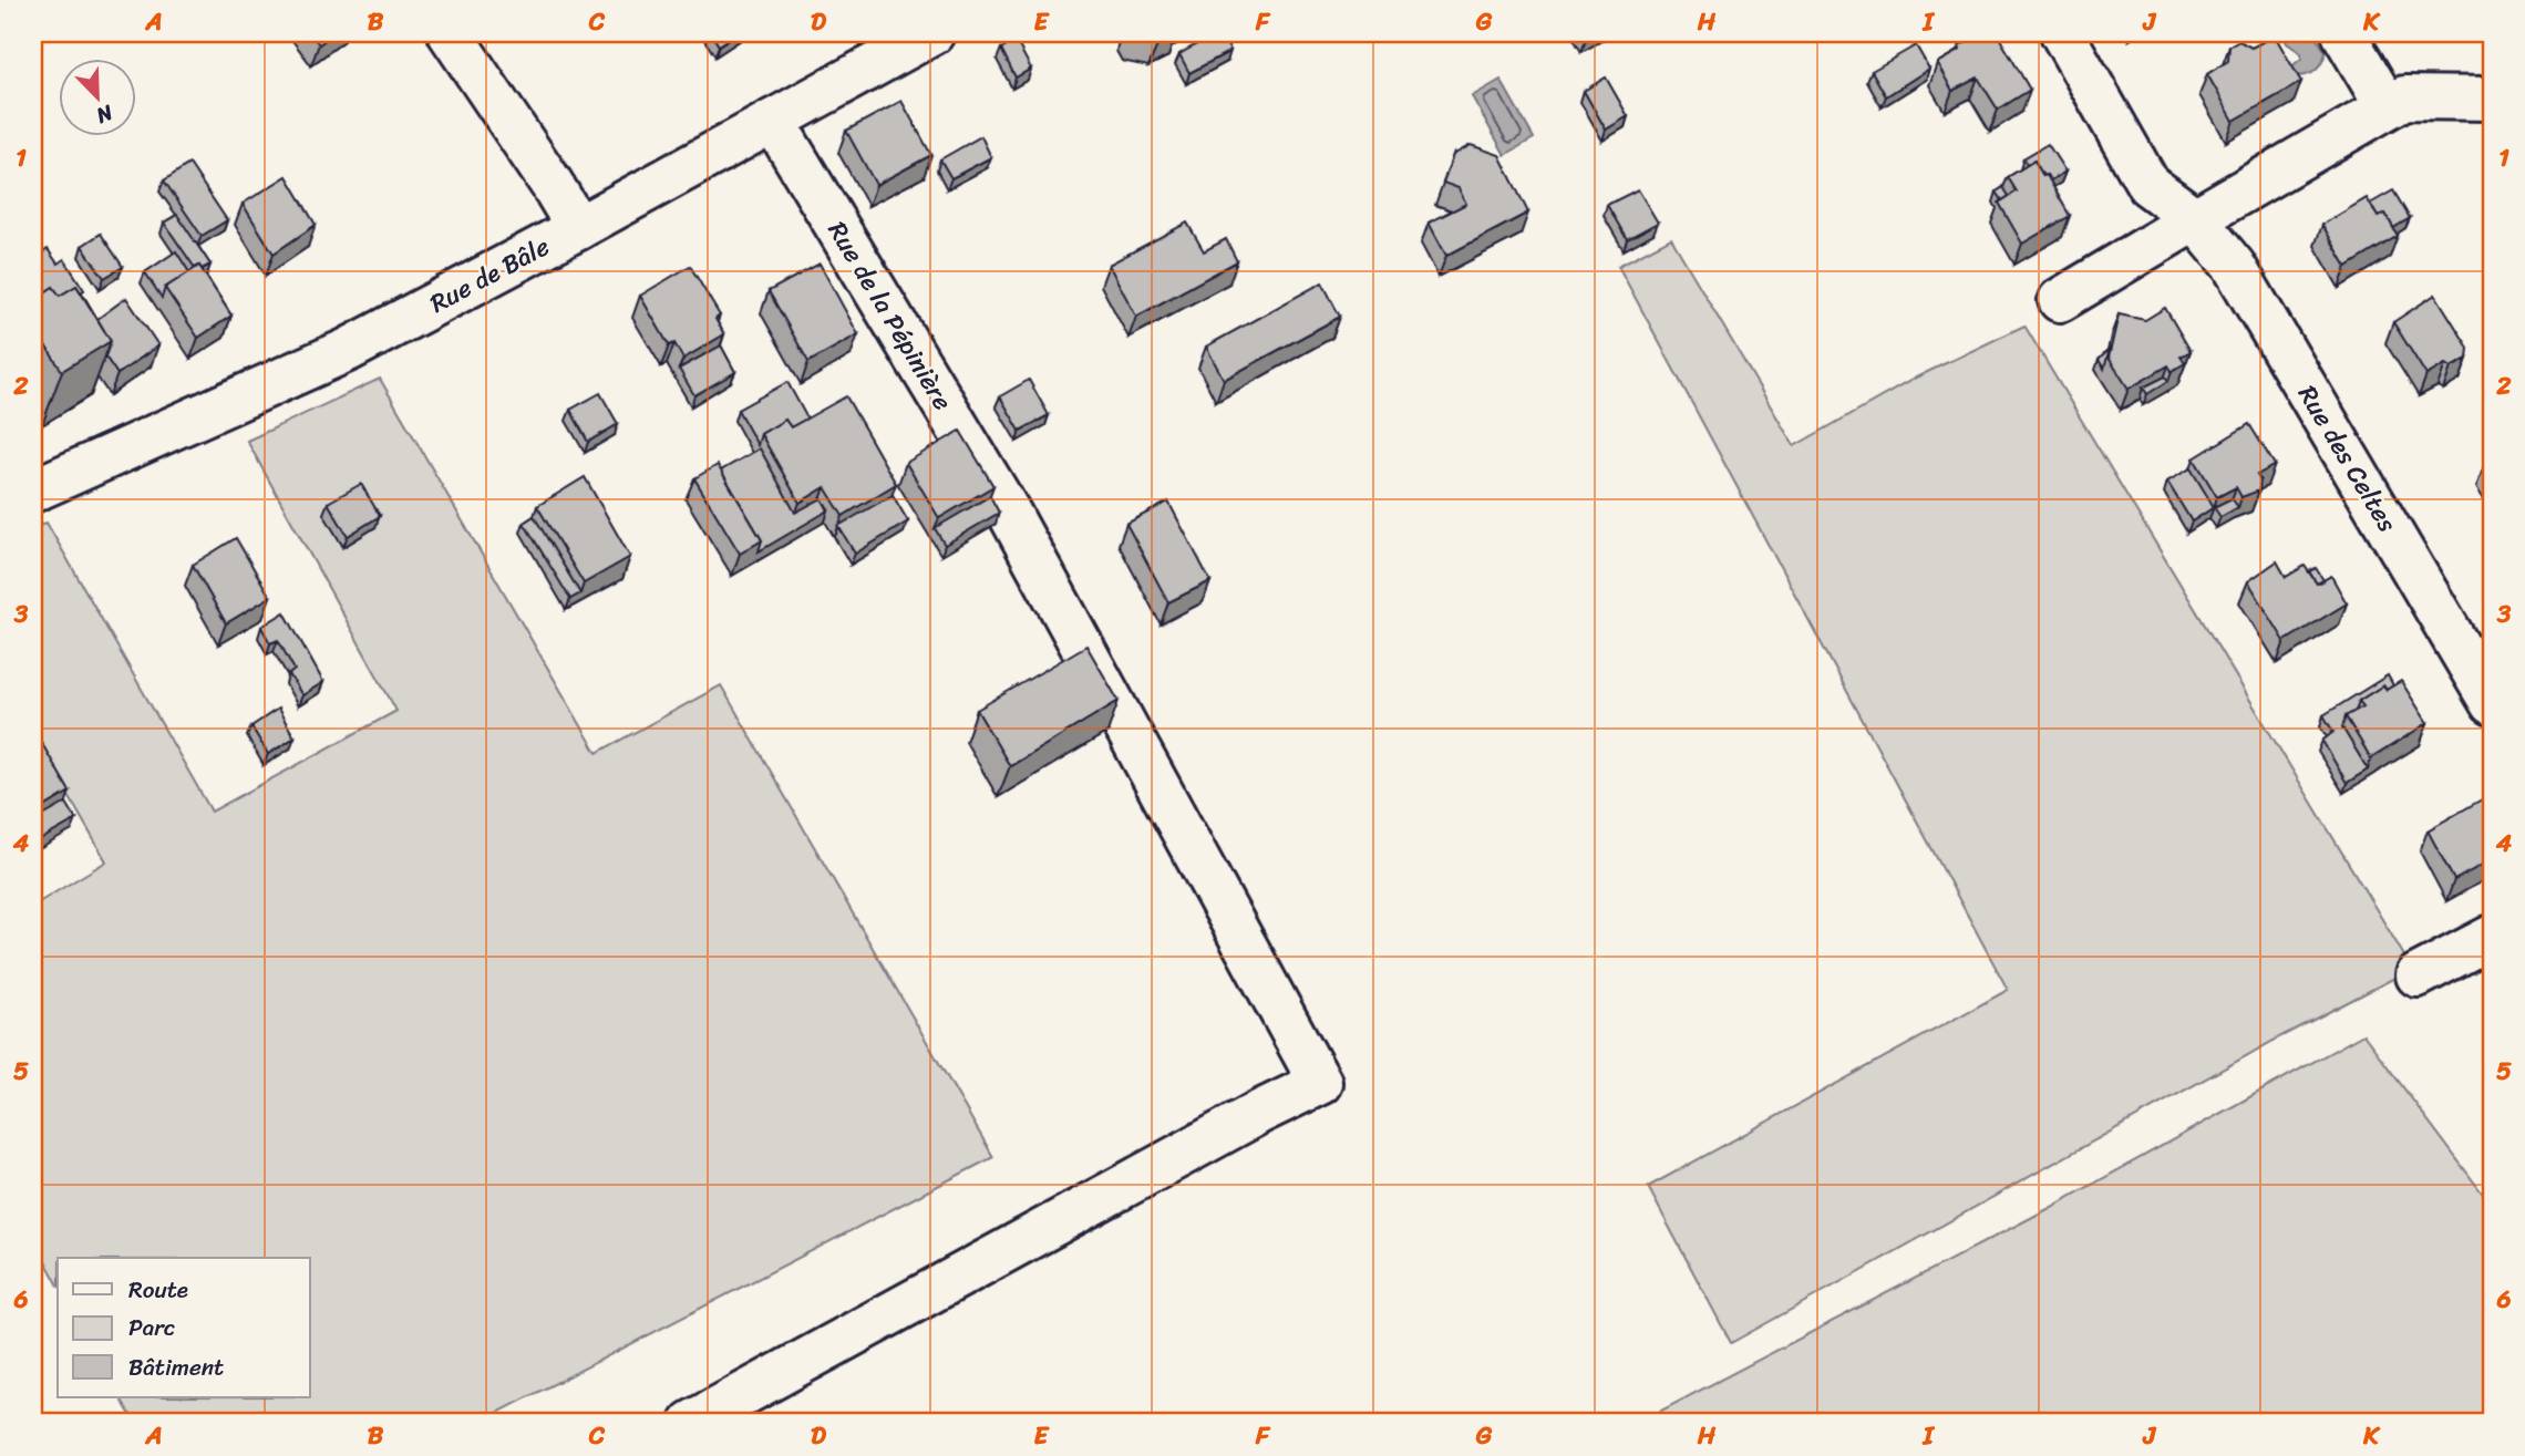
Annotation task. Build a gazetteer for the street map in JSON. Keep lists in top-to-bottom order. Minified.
{"streets":{"street":["Rue de Bâle","Rue de la Pépinière","Rue des Celtes"]},"crossings":[["Rue de Bâle","Rue de la Pépinière"]],"legend":["Route","Parc","Bâtiment"],"north":"bottom right","grid":{"columns":["A","B","C","D","E","F","G","H","I","J","K"],"rows":["1","2","3","4","5","6"]}}
